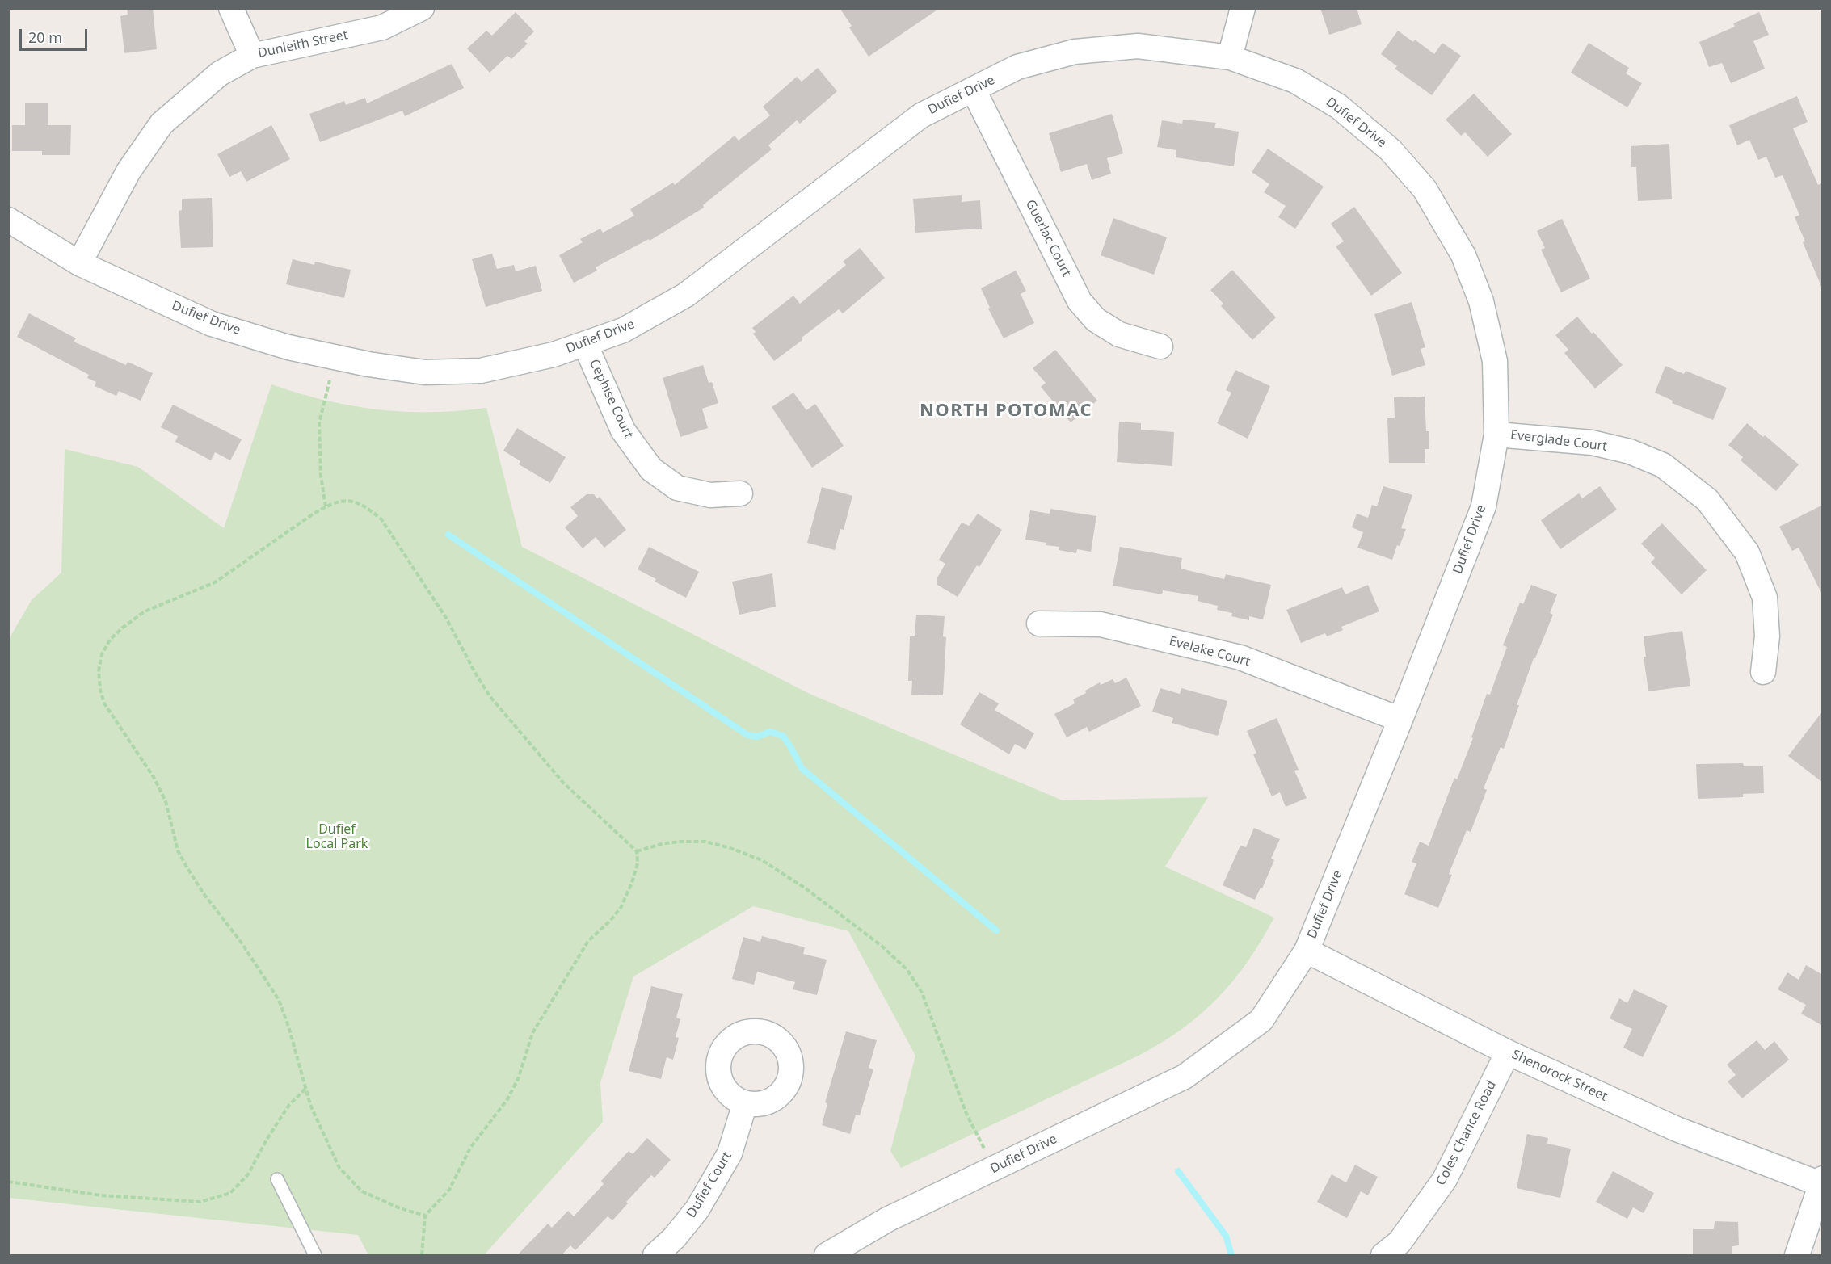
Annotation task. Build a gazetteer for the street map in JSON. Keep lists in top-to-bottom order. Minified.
{"streets":{"street":["Dunleith Street","Dufief Drive","Guerlac Court","Cephise Court","Everglade Court","Evelake Court","Shenorock Street","Coles Chance Road","Dufief Court"]},"crossings":[["Dunleith Street","Dufief Drive"],["Dufief Drive","Guerlac Court"],["Dufief Drive","Cephise Court"],["Dufief Drive","Everglade Court"],["Dufief Drive","Evelake Court"],["Dufief Drive","Shenorock Street"],["Shenorock Street","Coles Chance Road"]],"districts":["NORTH POTOMAC"],"parks":["Dufief Local Park"],"scale_bar":"20 m"}
